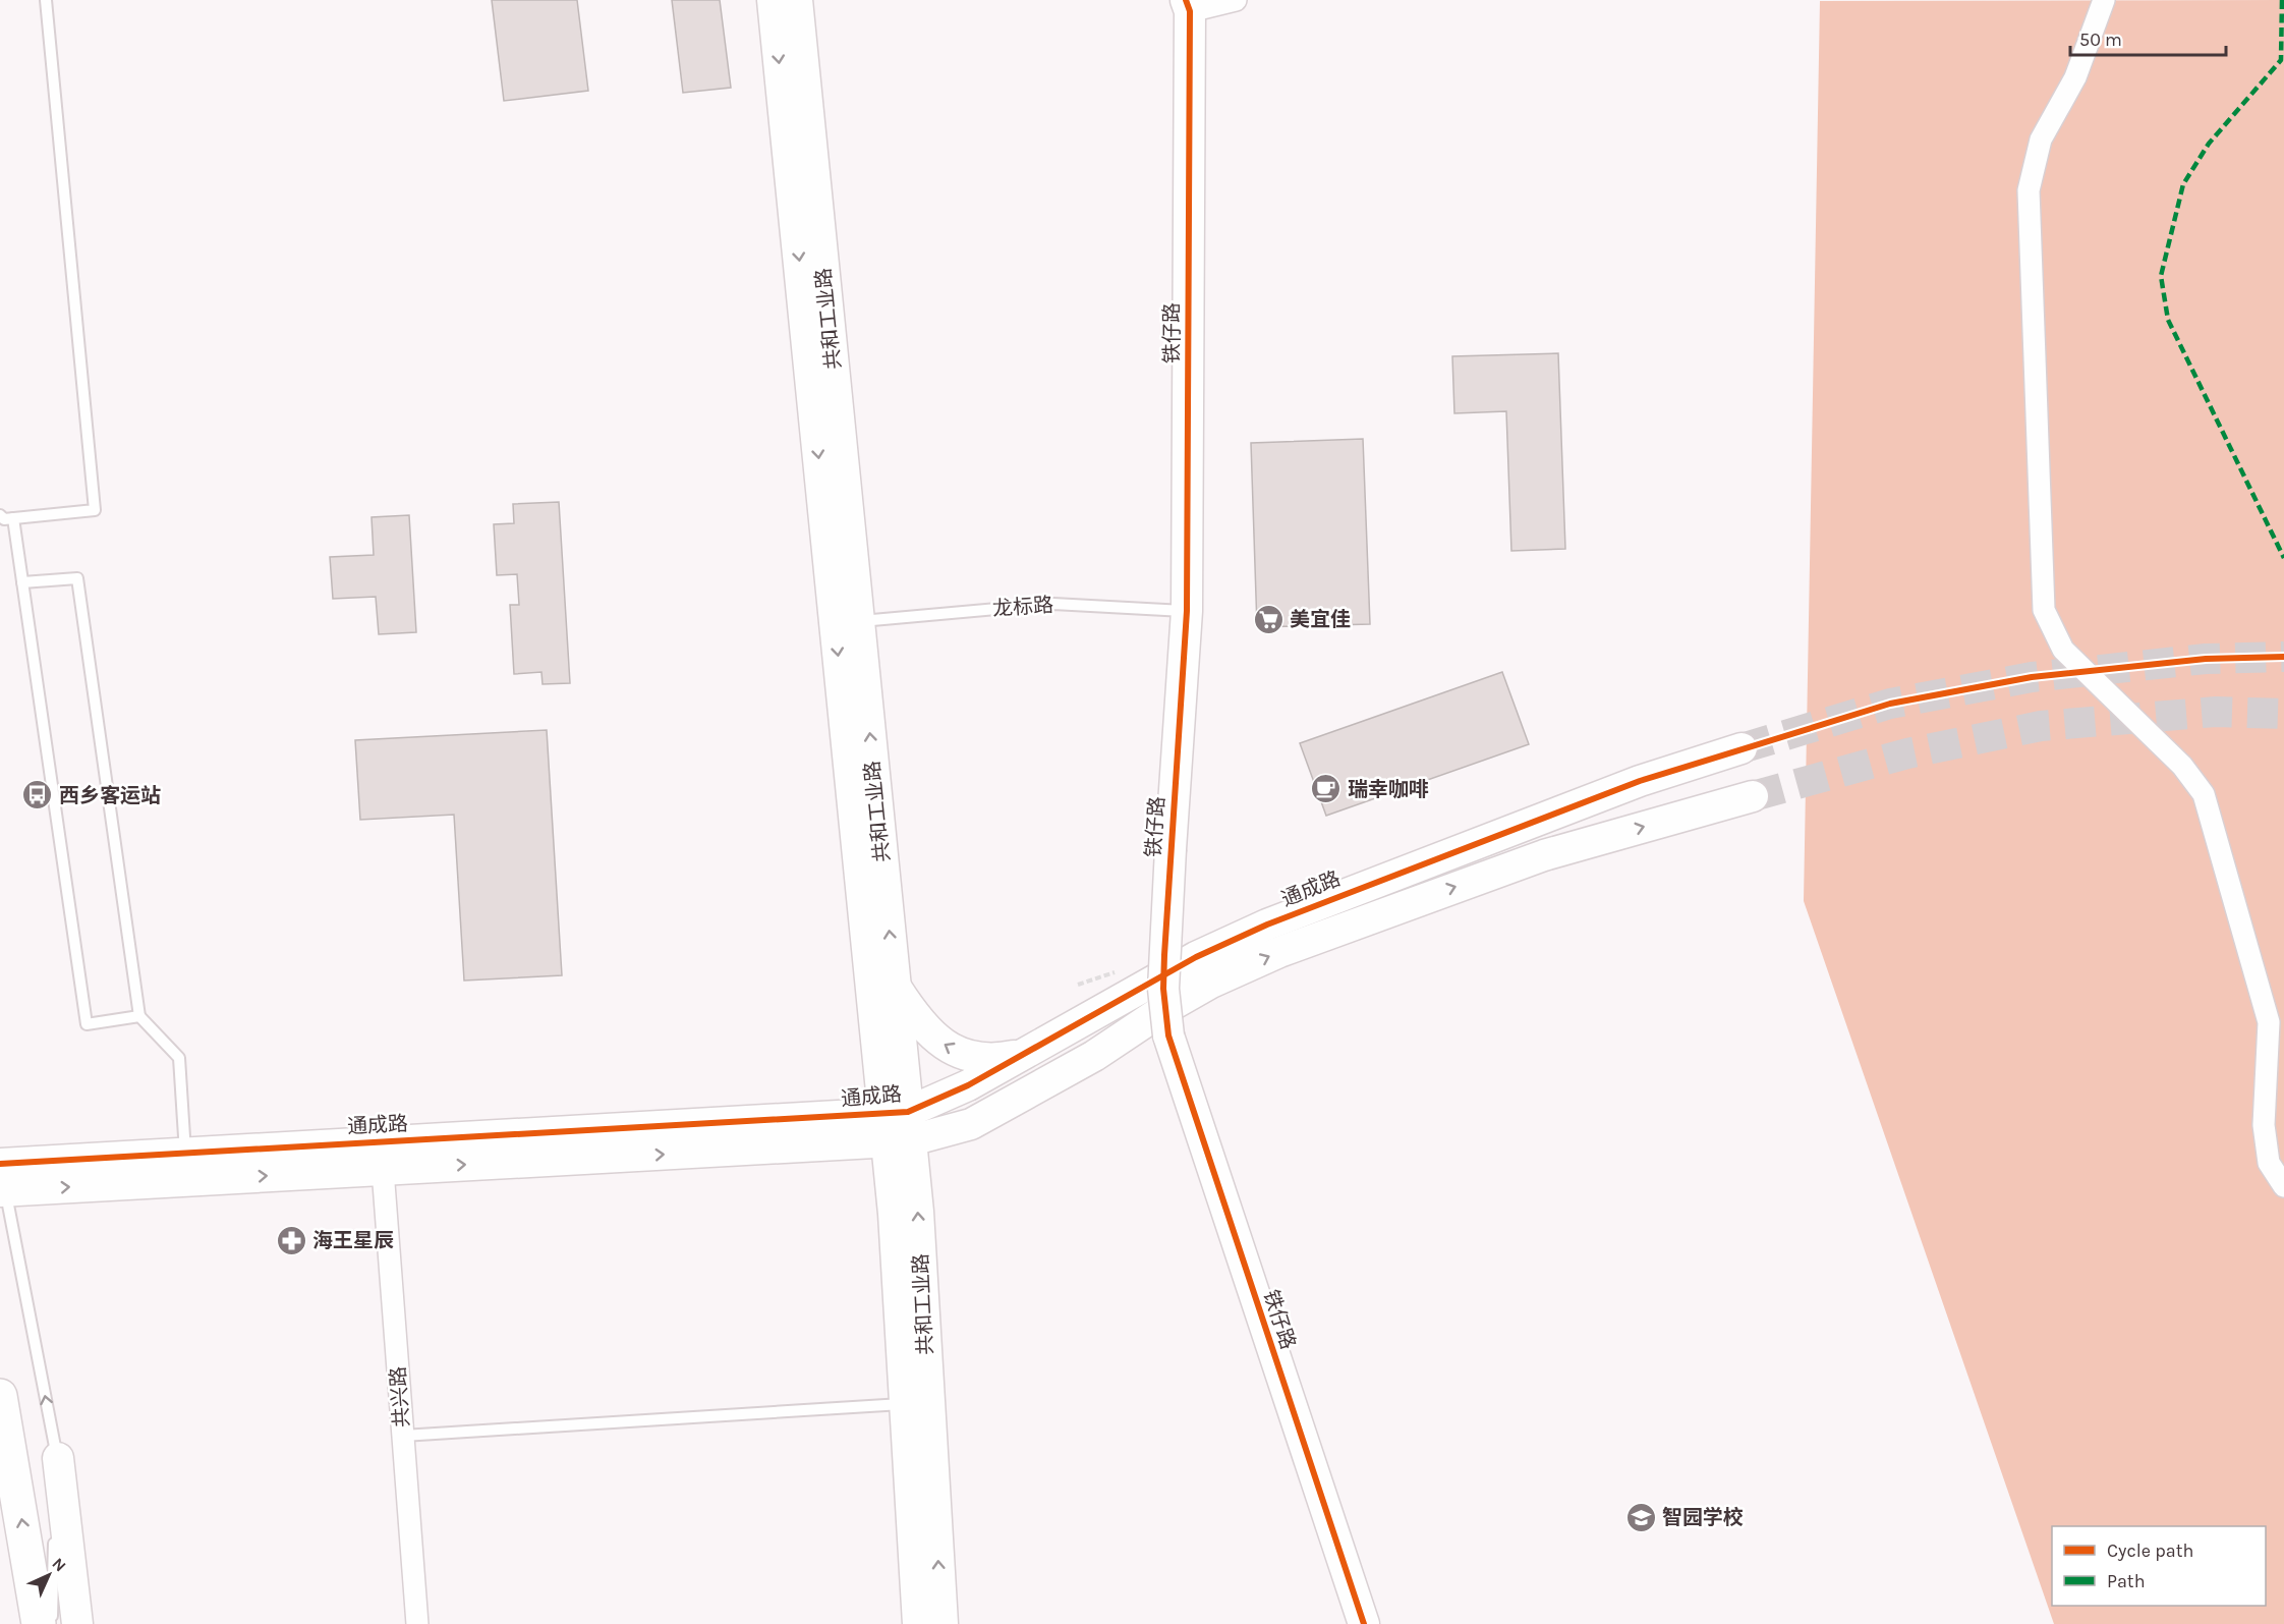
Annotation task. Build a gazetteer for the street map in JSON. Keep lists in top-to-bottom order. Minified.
{"streets":{"street":["共和工业路","铁仔路","通成路","共兴路"],"lane":["龙标路"]},"crossings":[["共和工业路","龙标路"],["共和工业路","通成路"],["铁仔路","龙标路"],["通成路","共兴路"]],"places":{"supermarket":["美宜佳"],"cafe":["瑞幸咖啡"],"bus stop":["西乡客运站"],"pharmacy":["海王星辰"],"school or university":["智园学校"]},"legend":["Cycle path","Path"],"scale_bar":"50 m","north":"top right"}
